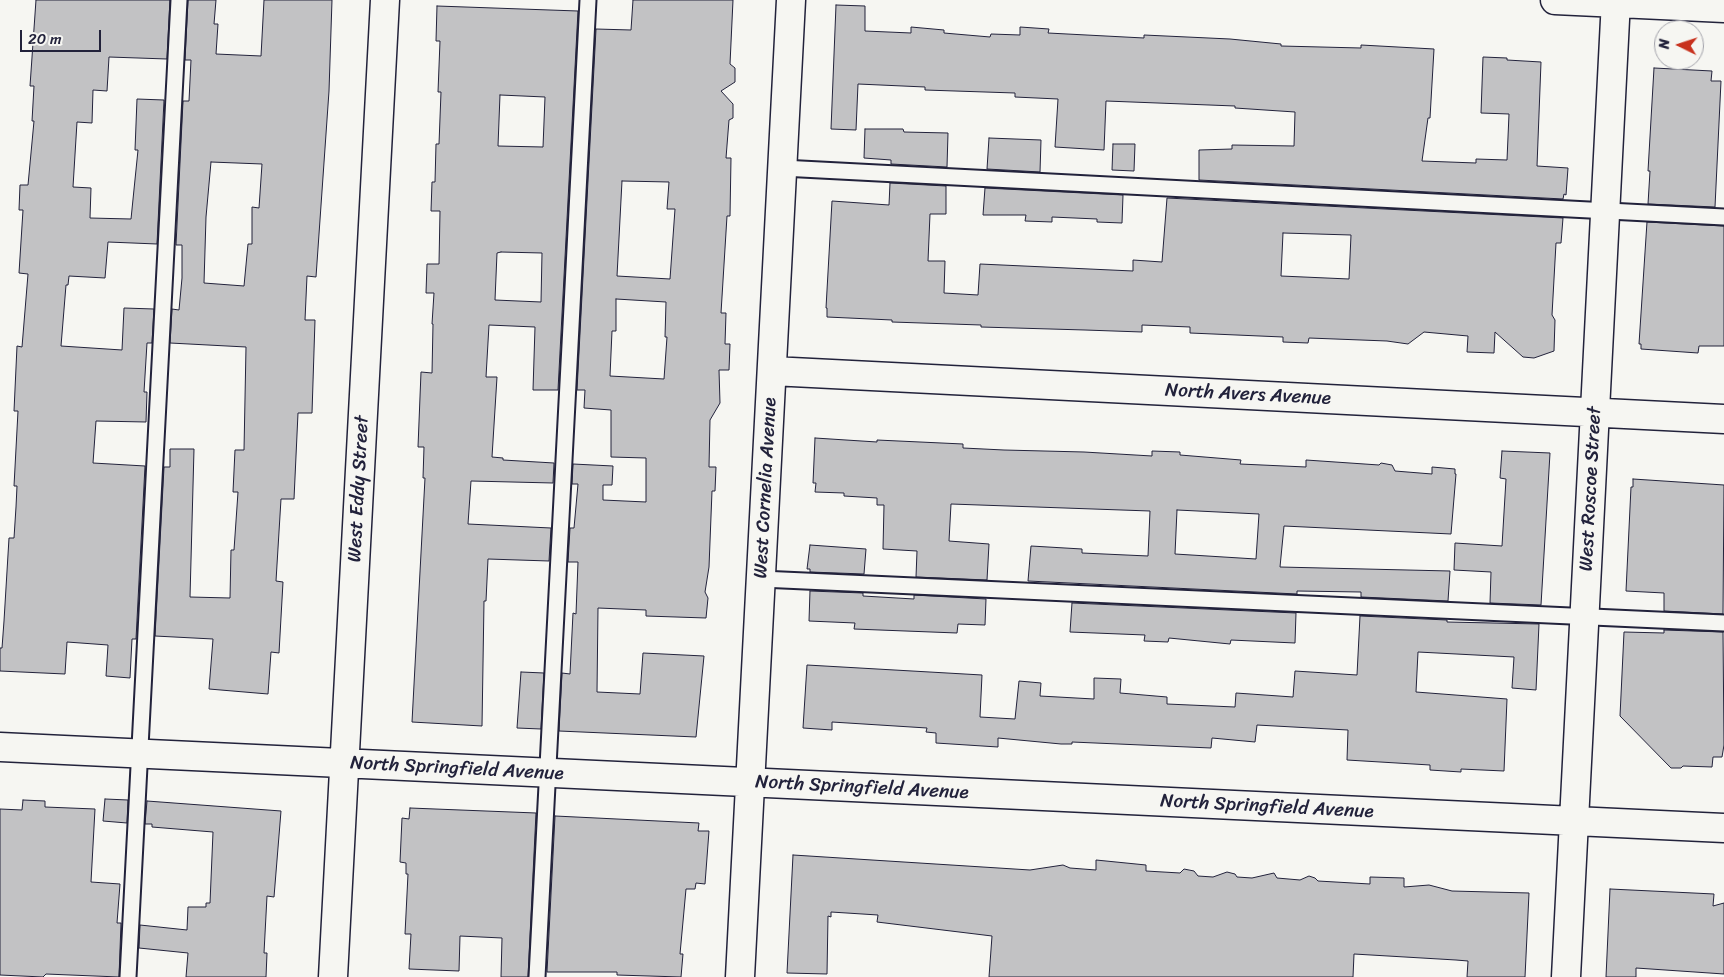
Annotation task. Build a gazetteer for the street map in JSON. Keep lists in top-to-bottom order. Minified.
{"streets":{"street":["North Avers Avenue","West Cornelia Avenue","West Eddy Street","West Roscoe Street","North Springfield Avenue"]},"crossings":[["North Avers Avenue","West Cornelia Avenue"],["North Avers Avenue","West Roscoe Street"],["West Cornelia Avenue","North Springfield Avenue"],["West Eddy Street","North Springfield Avenue"],["West Roscoe Street","North Springfield Avenue"]],"scale_bar":"20 m","north":"left"}
